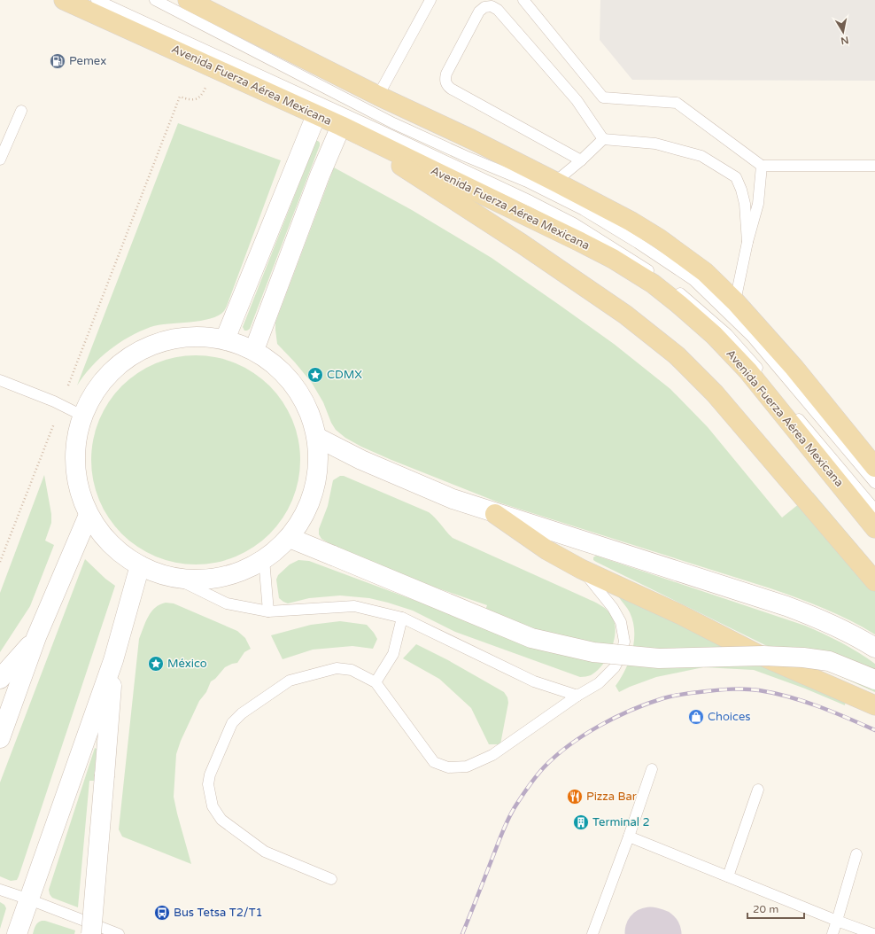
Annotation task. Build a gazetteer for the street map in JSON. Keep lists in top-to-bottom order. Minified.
{"streets":{"main road":["Avenida Fuerza Aérea Mexicana"]},"places":{"fuel station":["Pemex"],"place":["CDMX","México"],"shop":["Choices"],"restaurant":["Pizza Bar"],"building":["Terminal 2"],"bus stop":["Bus Tetsa T2/T1"]},"scale_bar":"20 m","north":"bottom"}
